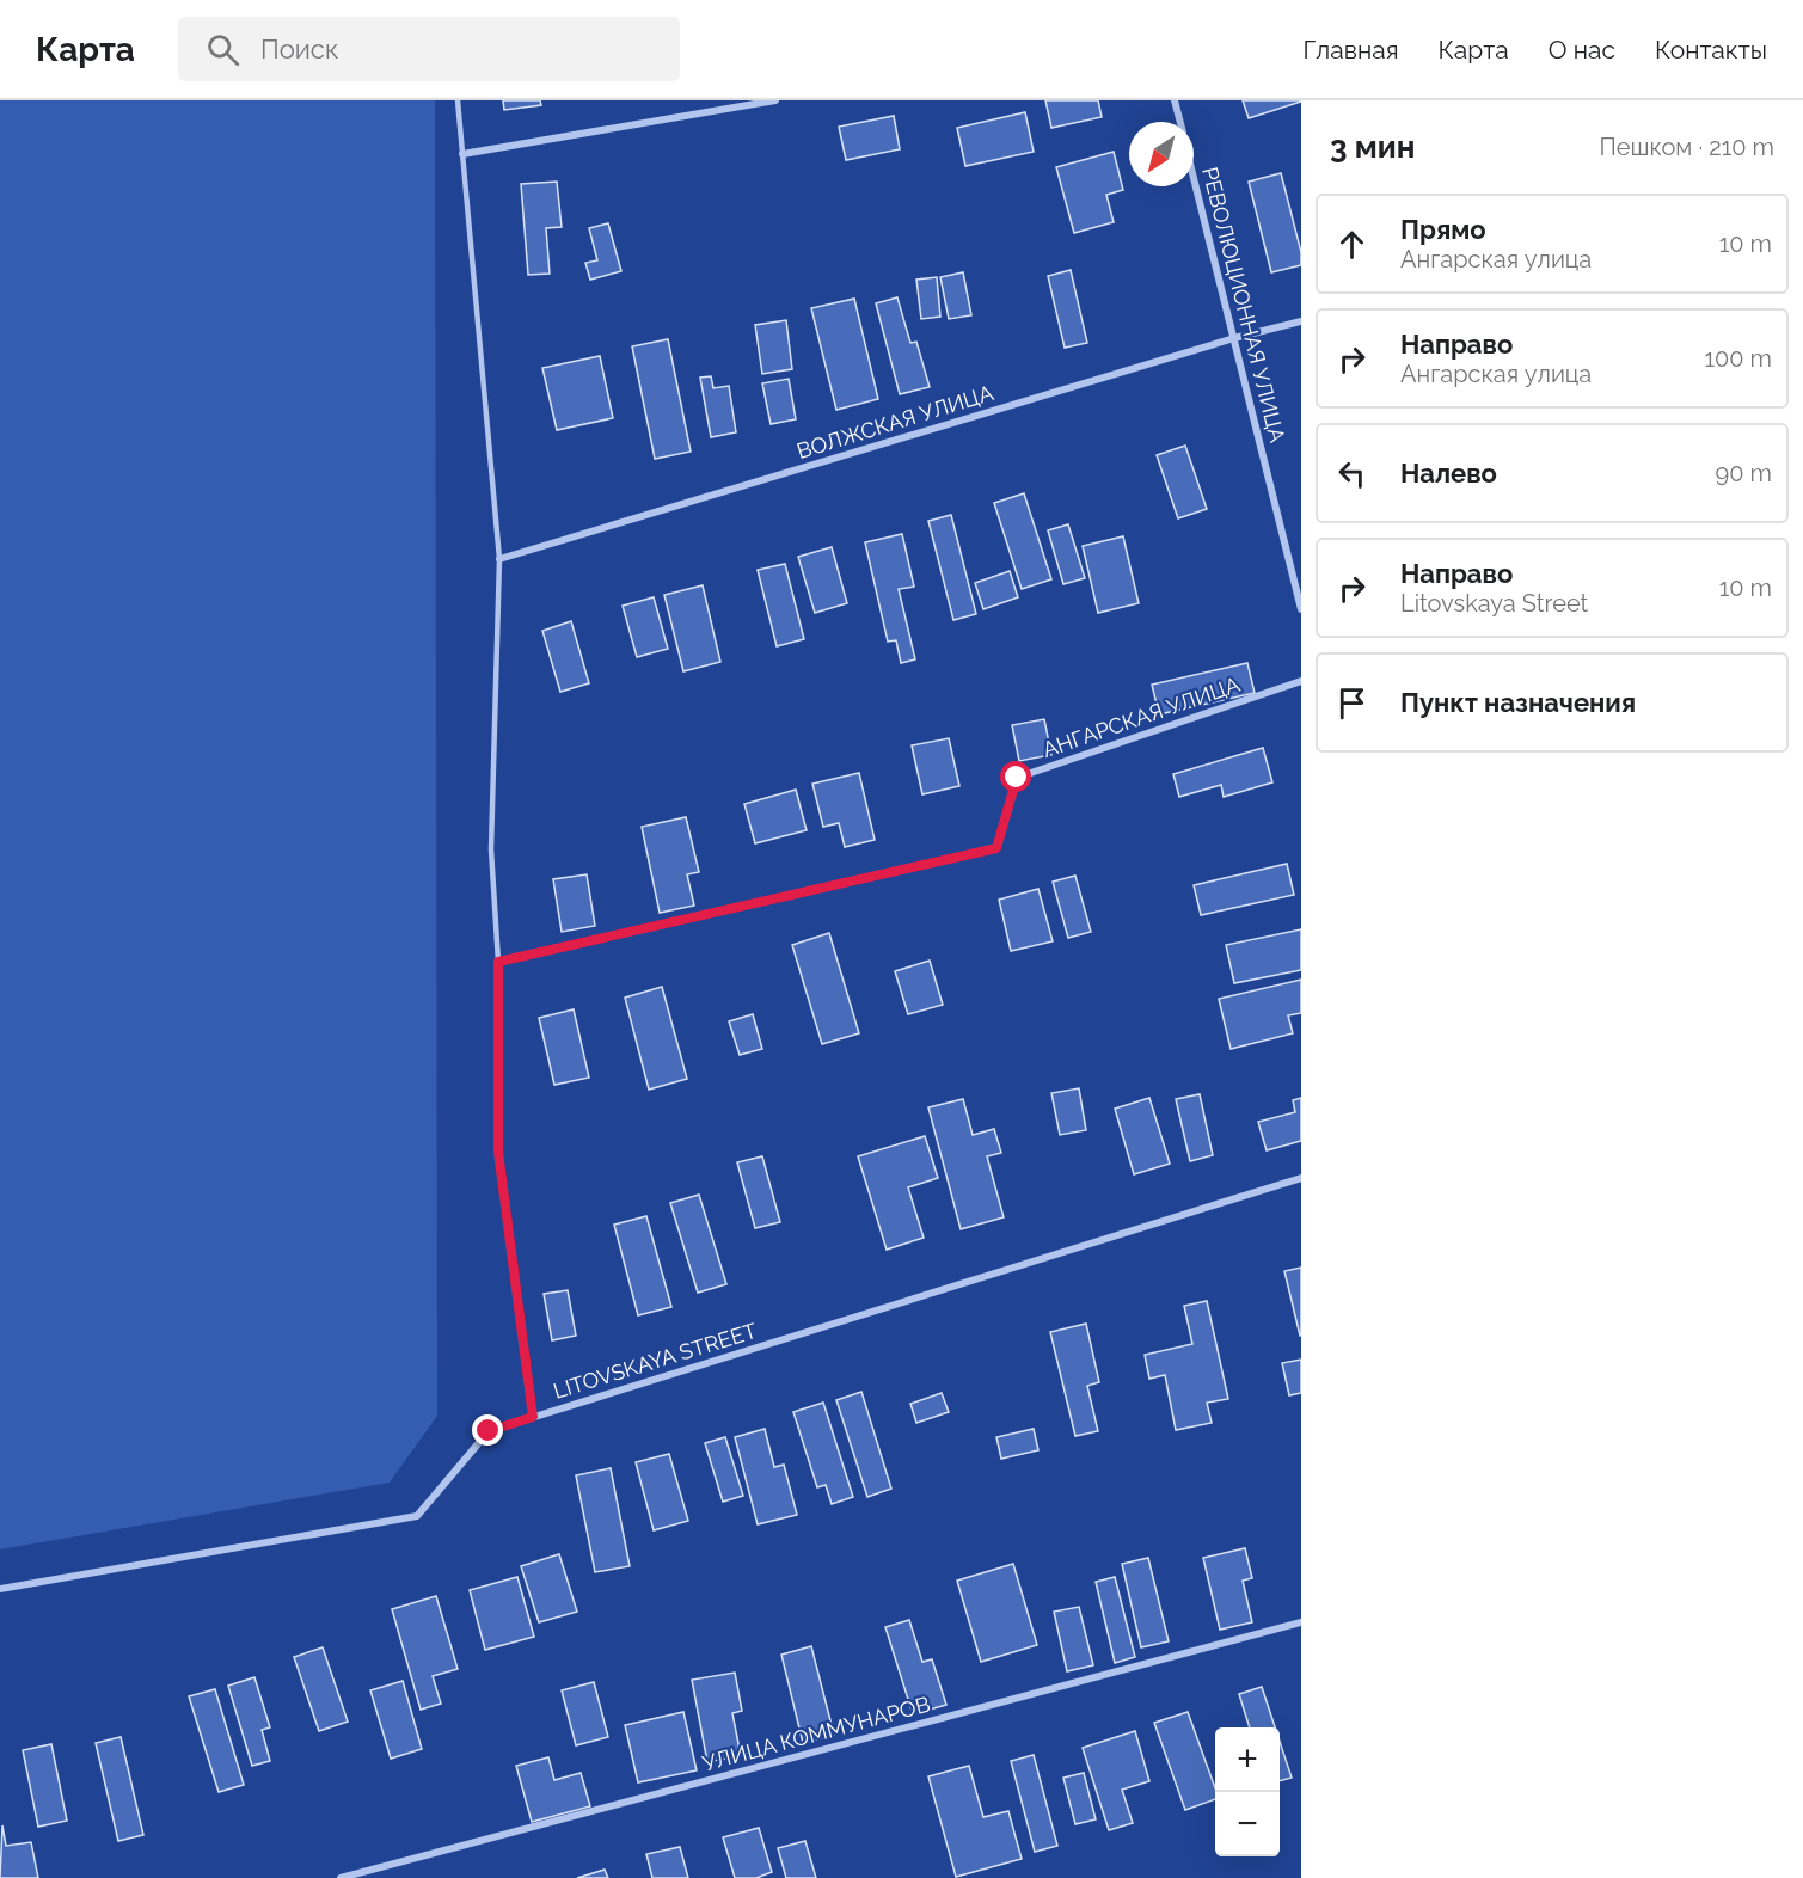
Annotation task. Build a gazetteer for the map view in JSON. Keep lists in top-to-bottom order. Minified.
{"streets":{"street":["РЕВОЛЮЦИОННАЯ УЛИЦА","ВОЛЖСКАЯ УЛИЦА","АНГАРСКАЯ УЛИЦА","LITOVSKAYA STREET","УЛИЦА КОММУНАРОВ"]},"crossings":[["РЕВОЛЮЦИОННАЯ УЛИЦА","ВОЛЖСКАЯ УЛИЦА"]],"north":"bottom left","page":{"header":"Карта","search":"Поиск","nav":["Главная","Карта","О нас","Контакты"],"heading":["3 мин","Пешком · 210 m"],"list":[["Прямо","Ангарская улица","10 m"],["Направо","Ангарская улица","100 m"],["Налево","90 m"],["Направо","Litovskaya Street","10 m"],"Пункт назначения"],"map_buttons":["+","−"]}}
